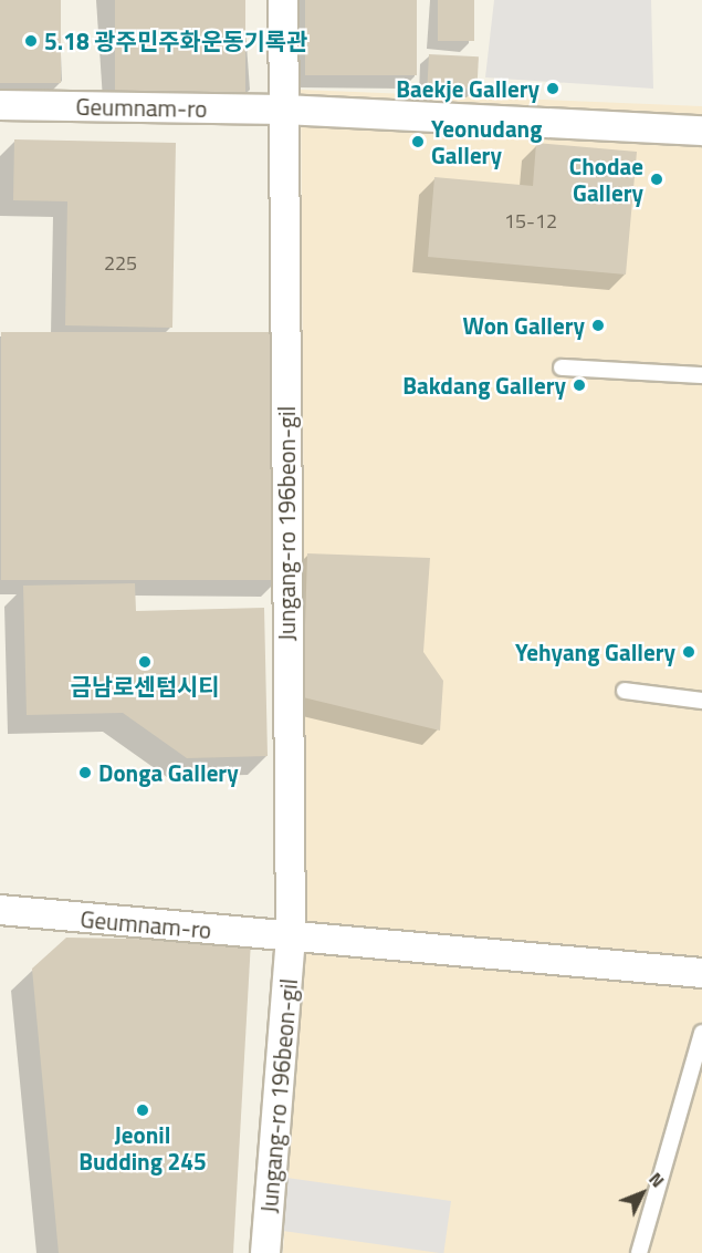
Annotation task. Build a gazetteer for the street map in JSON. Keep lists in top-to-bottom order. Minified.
{"streets":{"street":["Geumnam-ro","Jungang-ro 196beon-gil"]},"crossings":[["Geumnam-ro","Jungang-ro 196beon-gil"]],"places":["5.18 광주민주화운동기록관","Baekje Gallery","Yeonudang Gallery","Chodae Gallery","Won Gallery","Bakdang Gallery","Yehyang Gallery","금남로센텀시티","Donga Gallery","Jeonil Budding 245"],"house_numbers":["15-12","225"],"north":"top right"}
